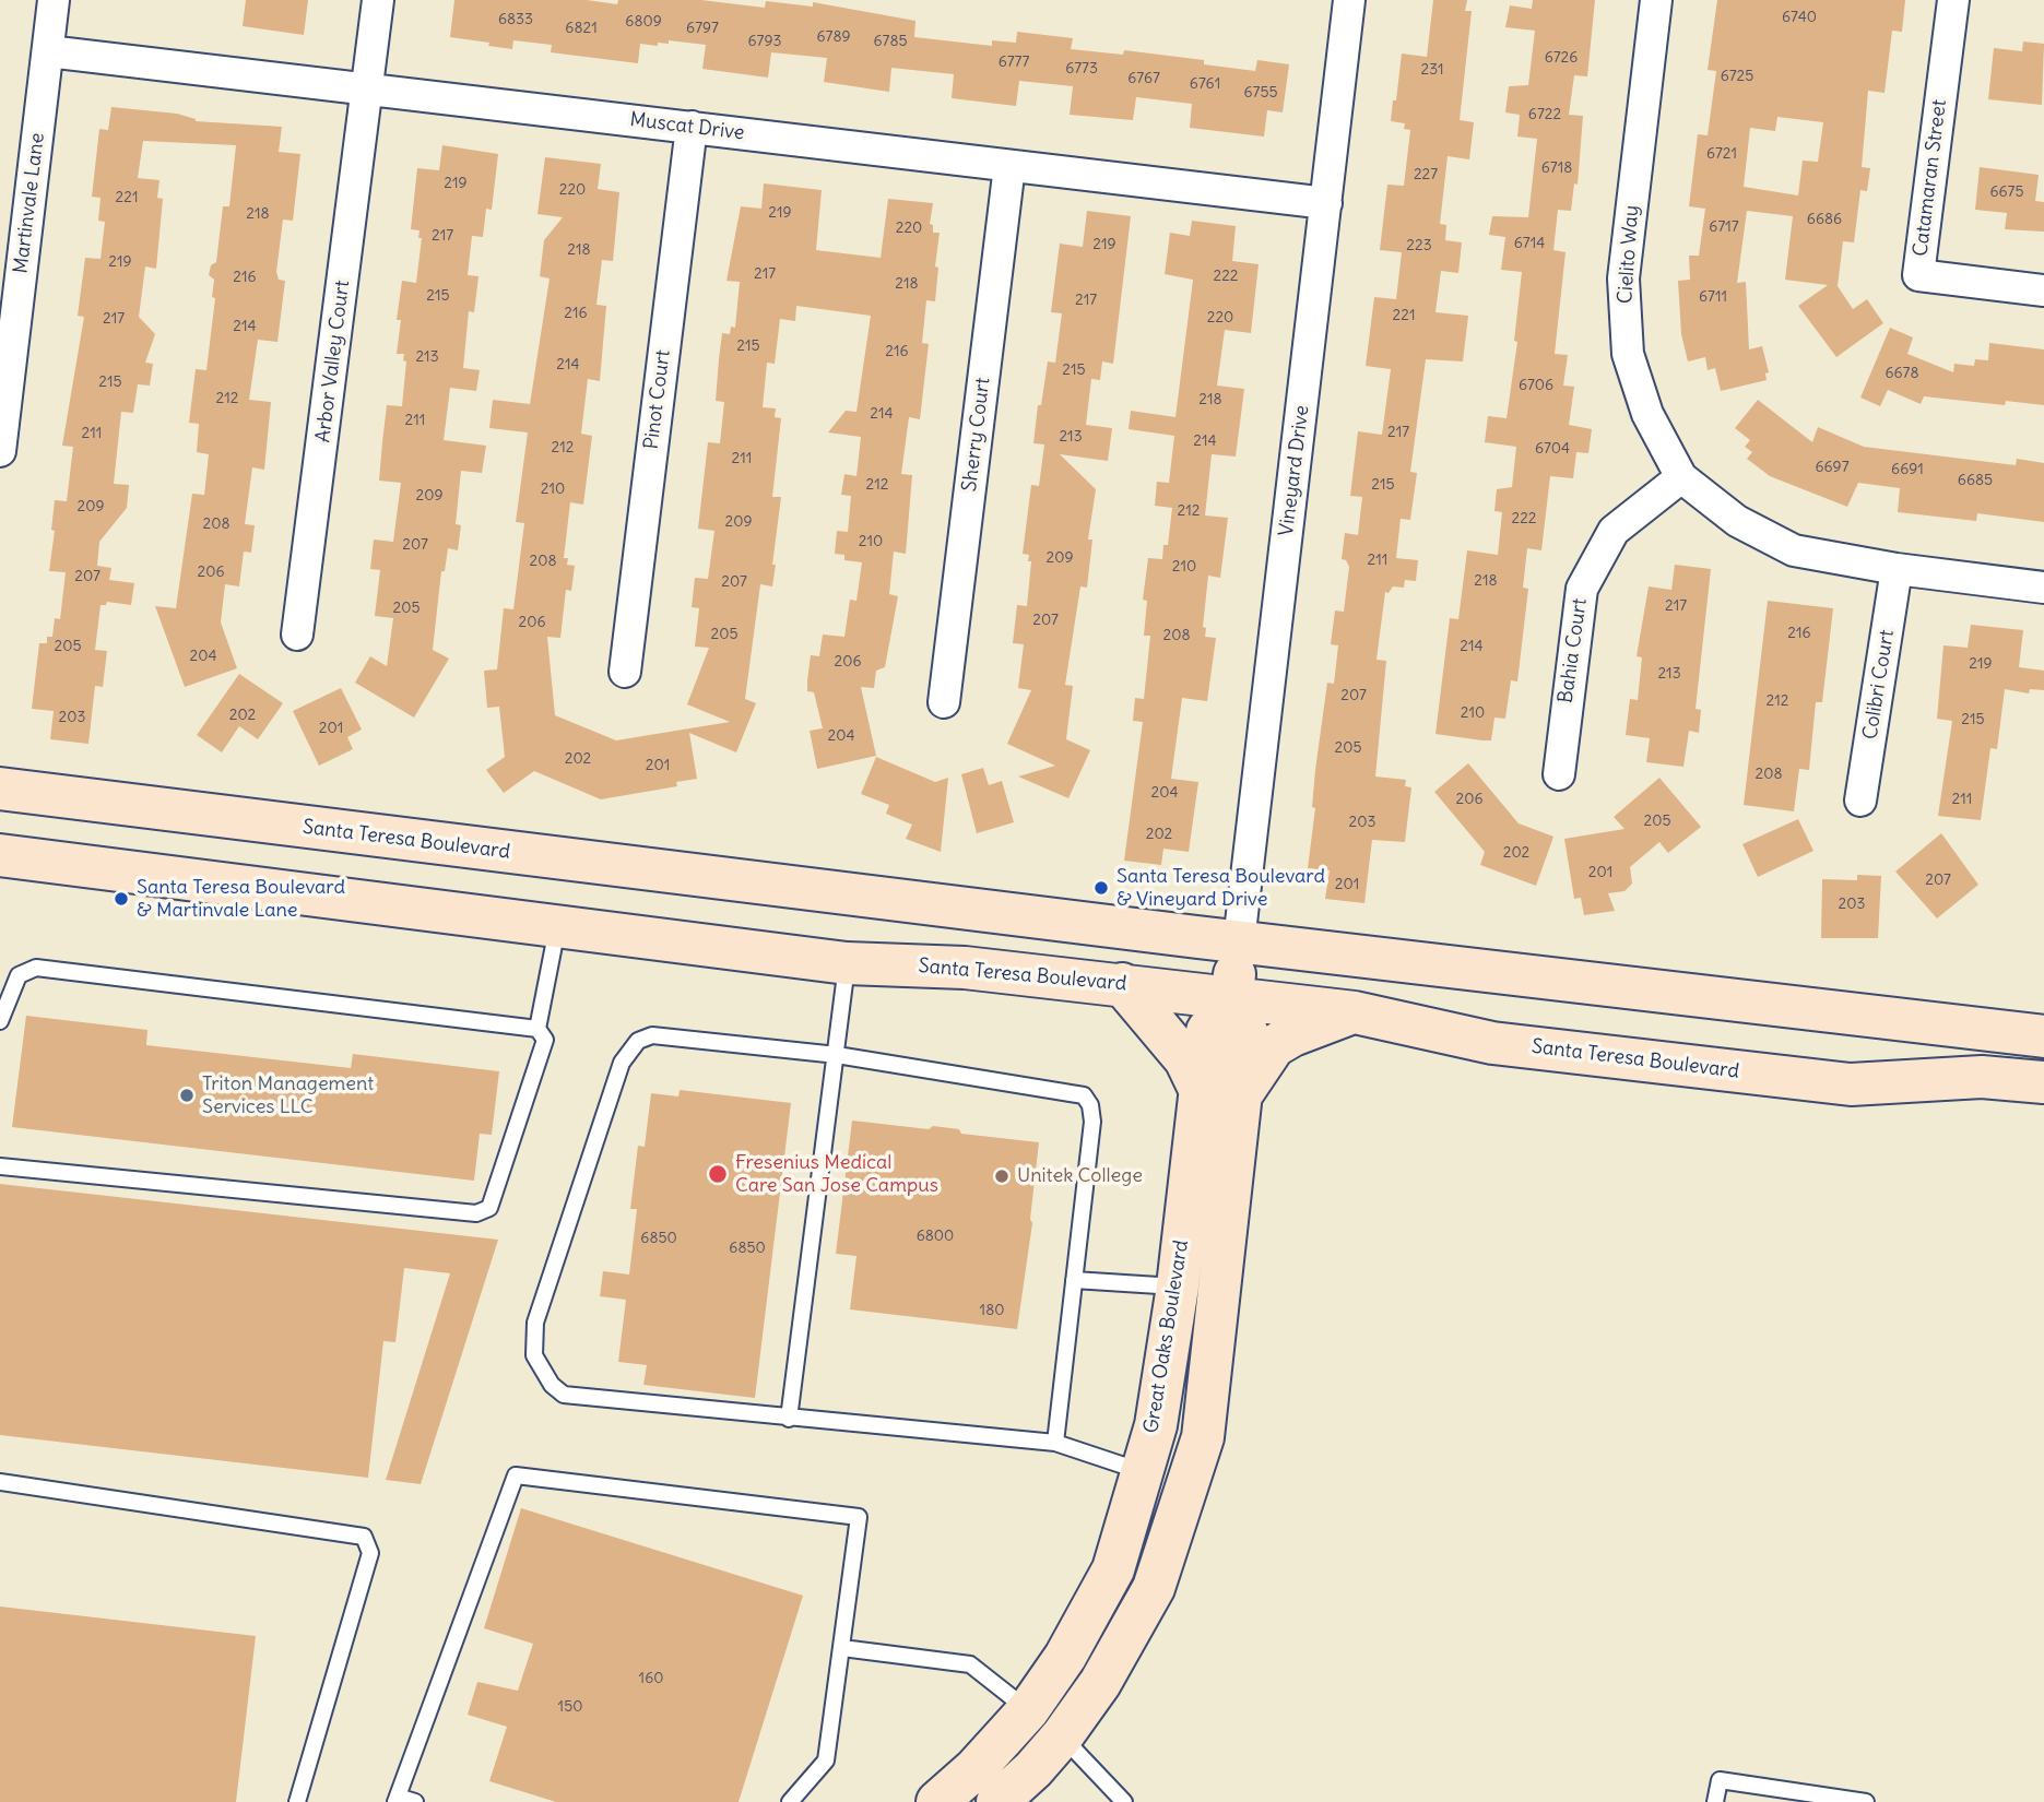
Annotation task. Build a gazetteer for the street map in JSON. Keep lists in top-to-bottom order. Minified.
{"streets":{"main road":["Santa Teresa Boulevard","Great Oaks Boulevard"],"street":["Muscat Drive","Catamaran Street","Martinvale Lane","Cielito Way","Arbor Valley Court","Pinot Court","Sherry Court","Vineyard Drive","Bahia Court","Colibri Court"]},"crossings":[["Muscat Drive","Martinvale Lane"],["Muscat Drive","Arbor Valley Court"],["Muscat Drive","Pinot Court"],["Muscat Drive","Sherry Court"],["Muscat Drive","Vineyard Drive"],["Cielito Way","Bahia Court"],["Cielito Way","Colibri Court"],["Vineyard Drive","Santa Teresa Boulevard"],["Vineyard Drive","Great Oaks Boulevard"],["Santa Teresa Boulevard","Great Oaks Boulevard"]],"places":["Santa Teresa Boulevard & Vineyard Drive","Santa Teresa Boulevard & Martinvale Lane","Triton Management Services LLC","Fresenius Medical Care San Jose Campus","Unitek College"],"house_numbers":["6740","6833","6809","6821","6797","6789","6793","6785","6726","6777","6773","231","6725","6767","6761","6755","6722","6721","6718","227","219","220","6675","221","219","218","6686","6717","220","217","6714","219","223","218","219","217","222","216","218","215","6711","217","216","221","220","217","214","215","216","213","214","215","6678","215","6706","212","218","214","211","217","211","213","214","212","6704","211","6697","6691","6685","212","215","210","209","209","212","222","209","208","210","207","209","211","208","210","206","207","218","207","217","205","207","206","216","205","208","205","214","204","206","219","213","207","212","210","202","203","215","201","204","205","202","201","208","204","206","211","205","203","202","202","201","207","201","203","6800","6850","6850","180","160","150"]}
